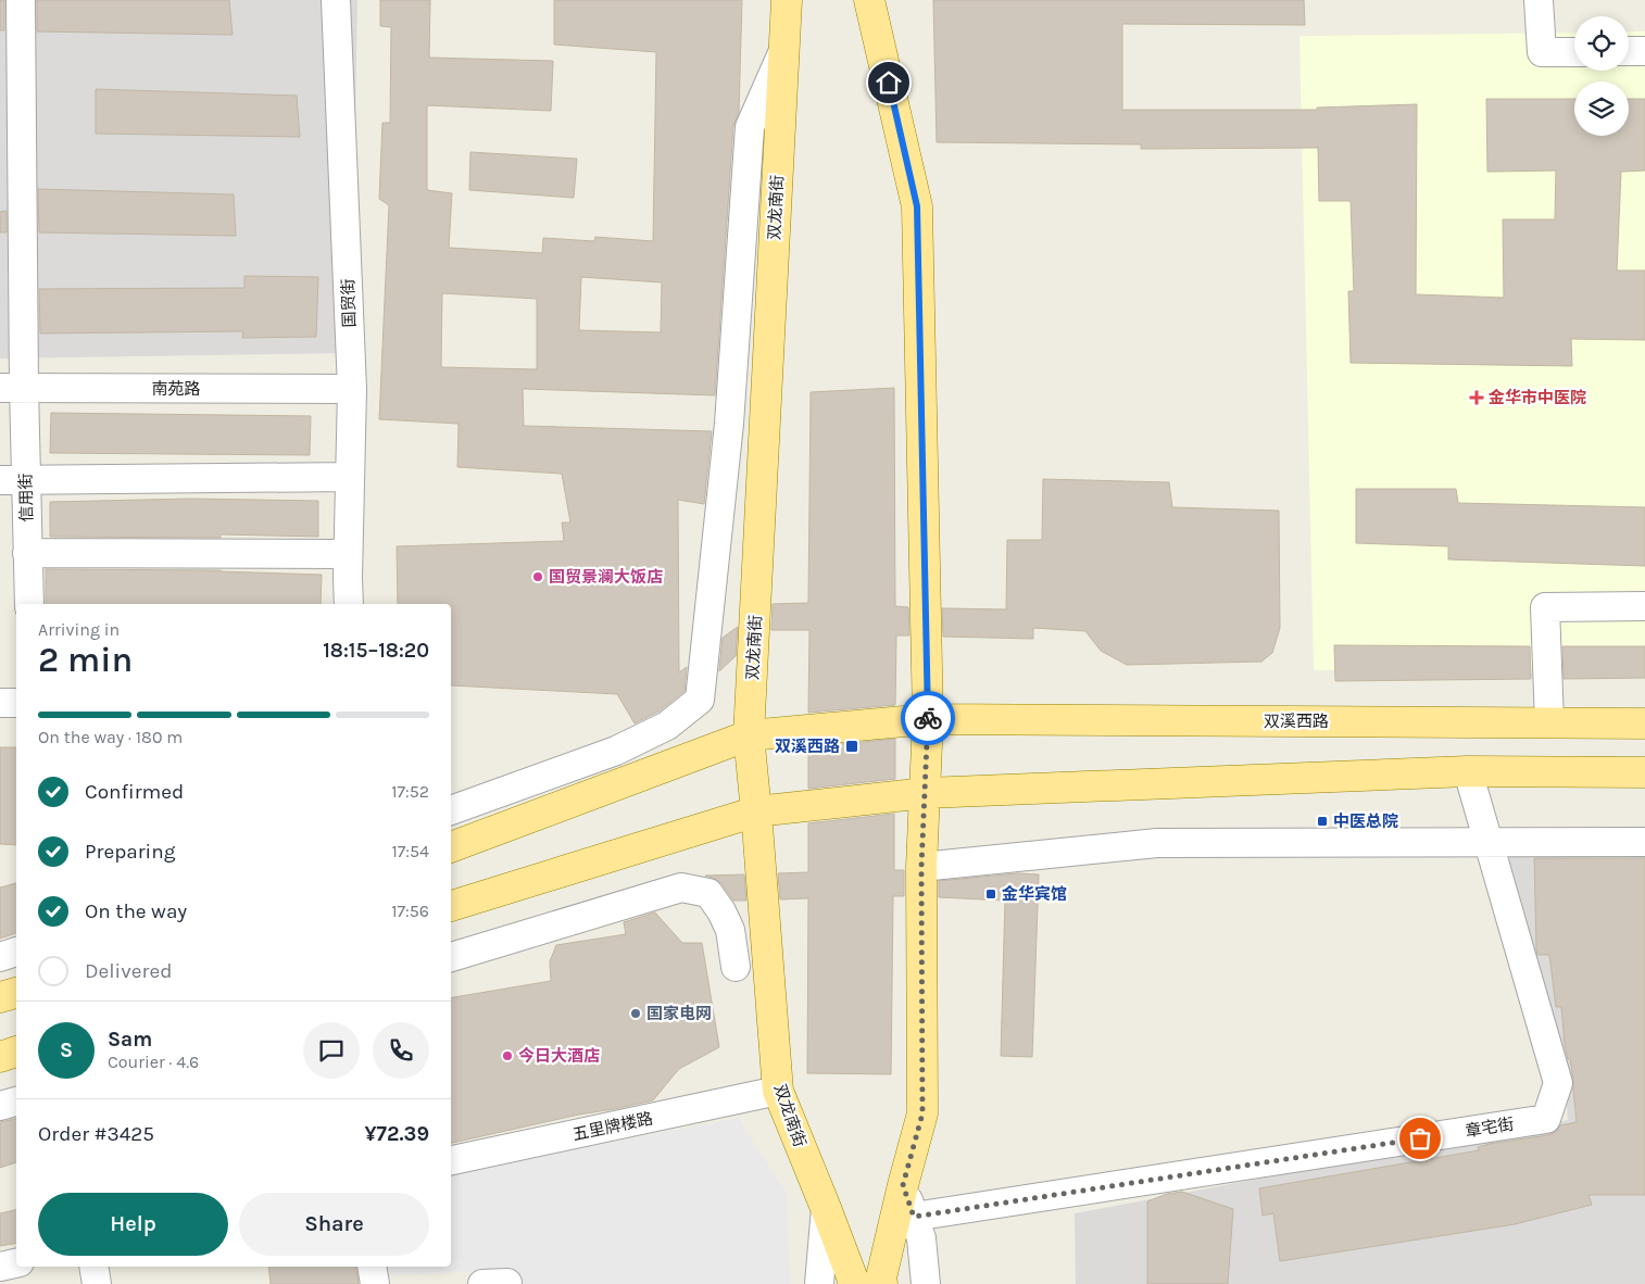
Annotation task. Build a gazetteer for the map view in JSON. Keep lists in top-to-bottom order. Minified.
{"streets":{"main road":["双龙南街","双溪西路"],"street":["国贸街","南苑路","信用街","五里牌楼路","章宅街"]},"crossings":[["双龙南街","双溪西路"],["双龙南街","五里牌楼路"],["国贸街","南苑路"],["南苑路","信用街"]],"places":{"health":["金华市中医院"],"other":["国贸景澜大饭店","国家电网","今日大酒店"],"transit":["双溪西路","中医总院","金华宾馆"]},"page":{"heading":["2 min","Arriving in","18:15–18:20"],"panel":["Sam","Courier · 4.6","Order #3425","¥72.39"],"bar":"On the way · 180 m","list":[["Confirmed","17:52"],["Preparing","17:54"],["On the way","17:56"],"Delivered"],"round":"S","buttons":["Help","Share"]}}
